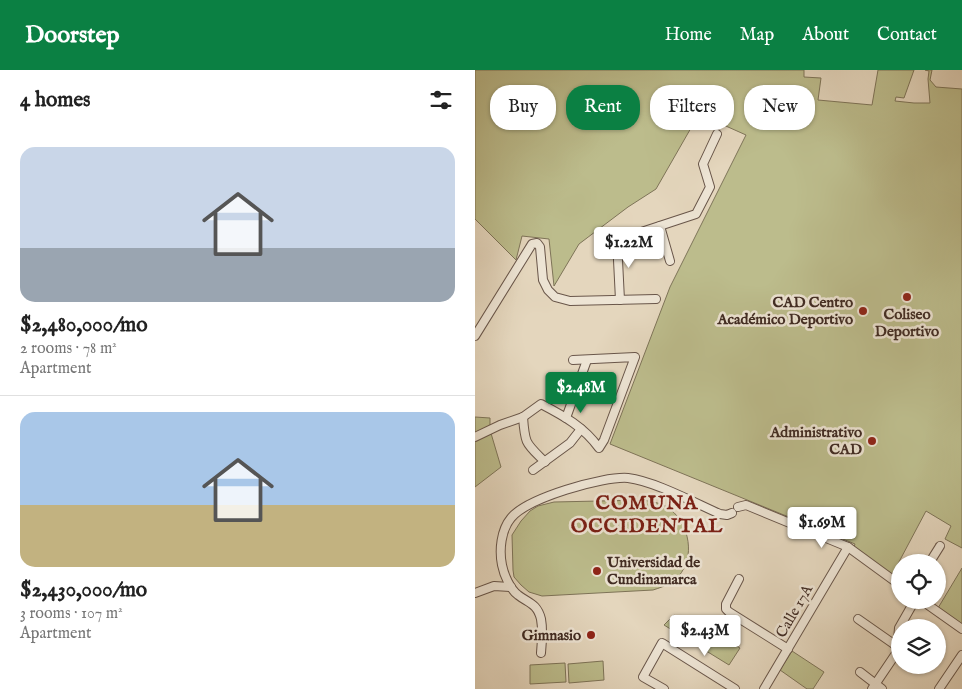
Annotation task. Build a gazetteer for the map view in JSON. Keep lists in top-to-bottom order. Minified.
{"streets":{"street":["Calle 17A"]},"districts":["COMUNA OCCIDENTAL"],"places":["Coliseo Deportivo","CAD Centro Académico Deportivo","Administrativo CAD","Universidad de Cundinamarca","Gimnasio"],"page":{"header":"Doorstep","nav":["Home","Map","About","Contact"],"heading":"4 homes","chip":["Buy","Rent","Filters","New"],"list":[{"name":"$2,480,000/mo","note":"2 rooms · 78 m² · Apartment"},{"name":"$2,430,000/mo","note":"3 rooms · 107 m² · Apartment"}],"price":["$1.22M","$2.48M","$1.69M","$2.43M"]}}
